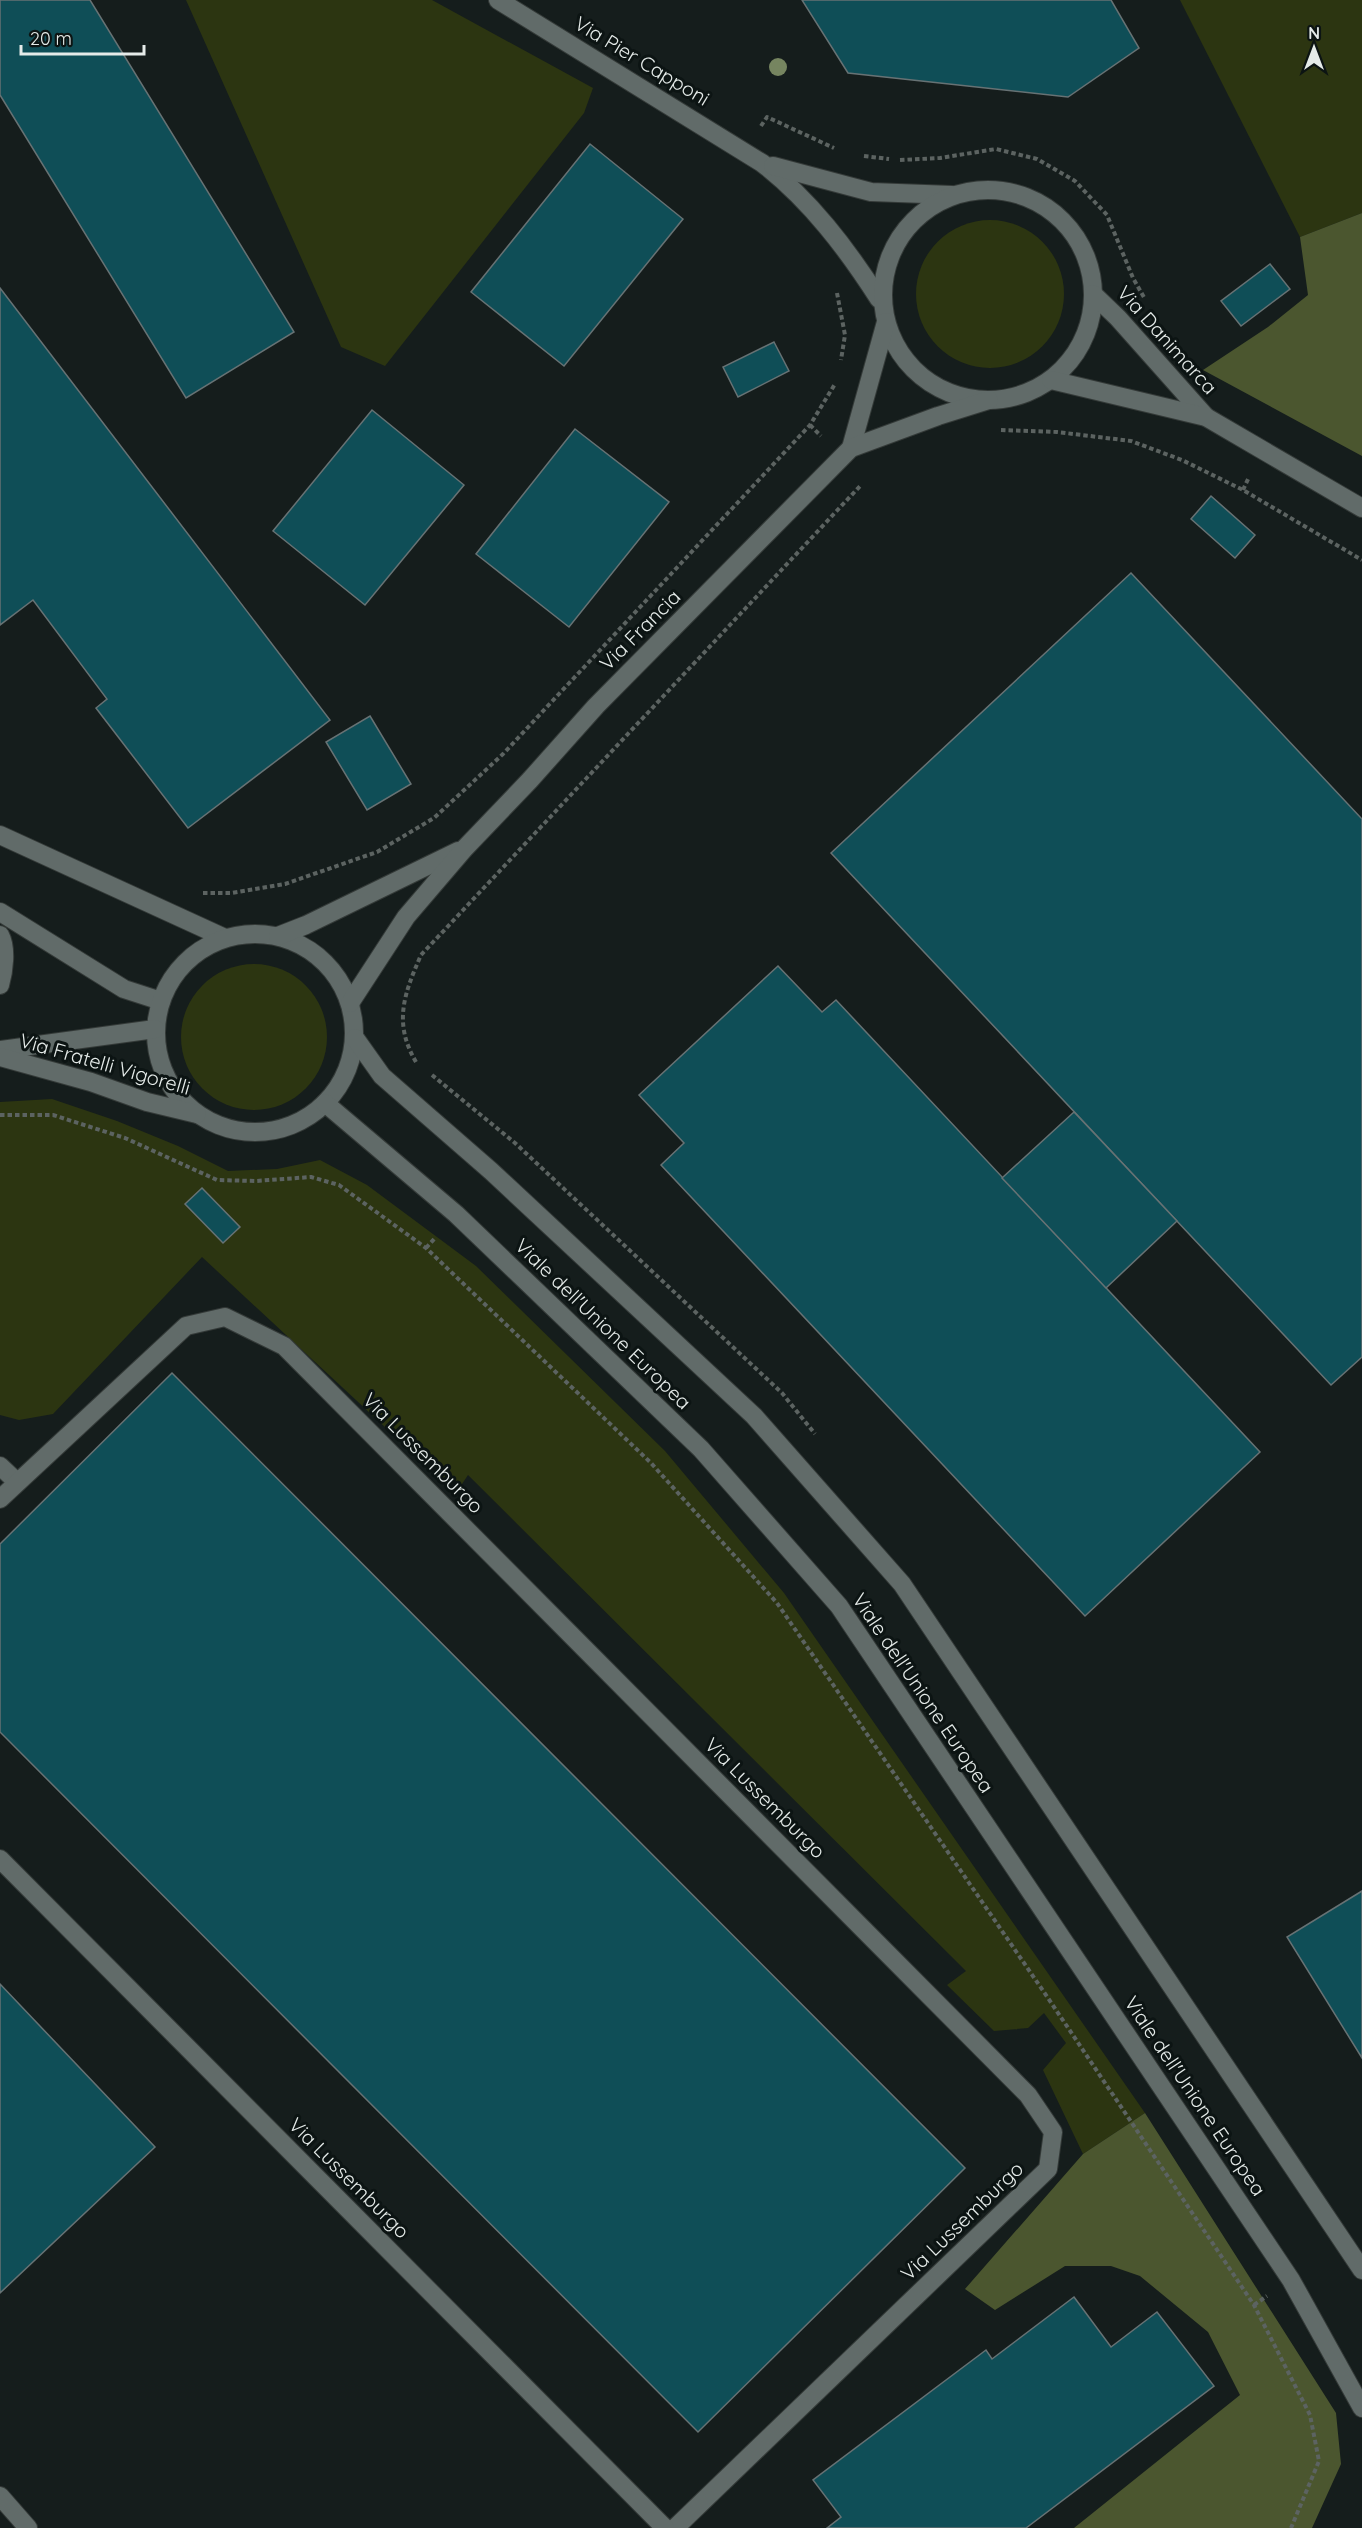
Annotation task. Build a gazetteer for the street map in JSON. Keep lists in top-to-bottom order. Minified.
{"streets":{"street":["Via Pier Capponi","Via Danimarca","Via Francia","Via Fratelli Vigorelli","Viale dell'Unione Europea","Via Lussemburgo"]},"crossings":[["Via Pier Capponi","Via Danimarca"],["Via Pier Capponi","Via Francia"],["Via Danimarca","Via Francia"],["Via Francia","Via Fratelli Vigorelli"],["Via Francia","Viale dell'Unione Europea"],["Via Fratelli Vigorelli","Viale dell'Unione Europea"]],"scale_bar":"20 m","north":"top"}
